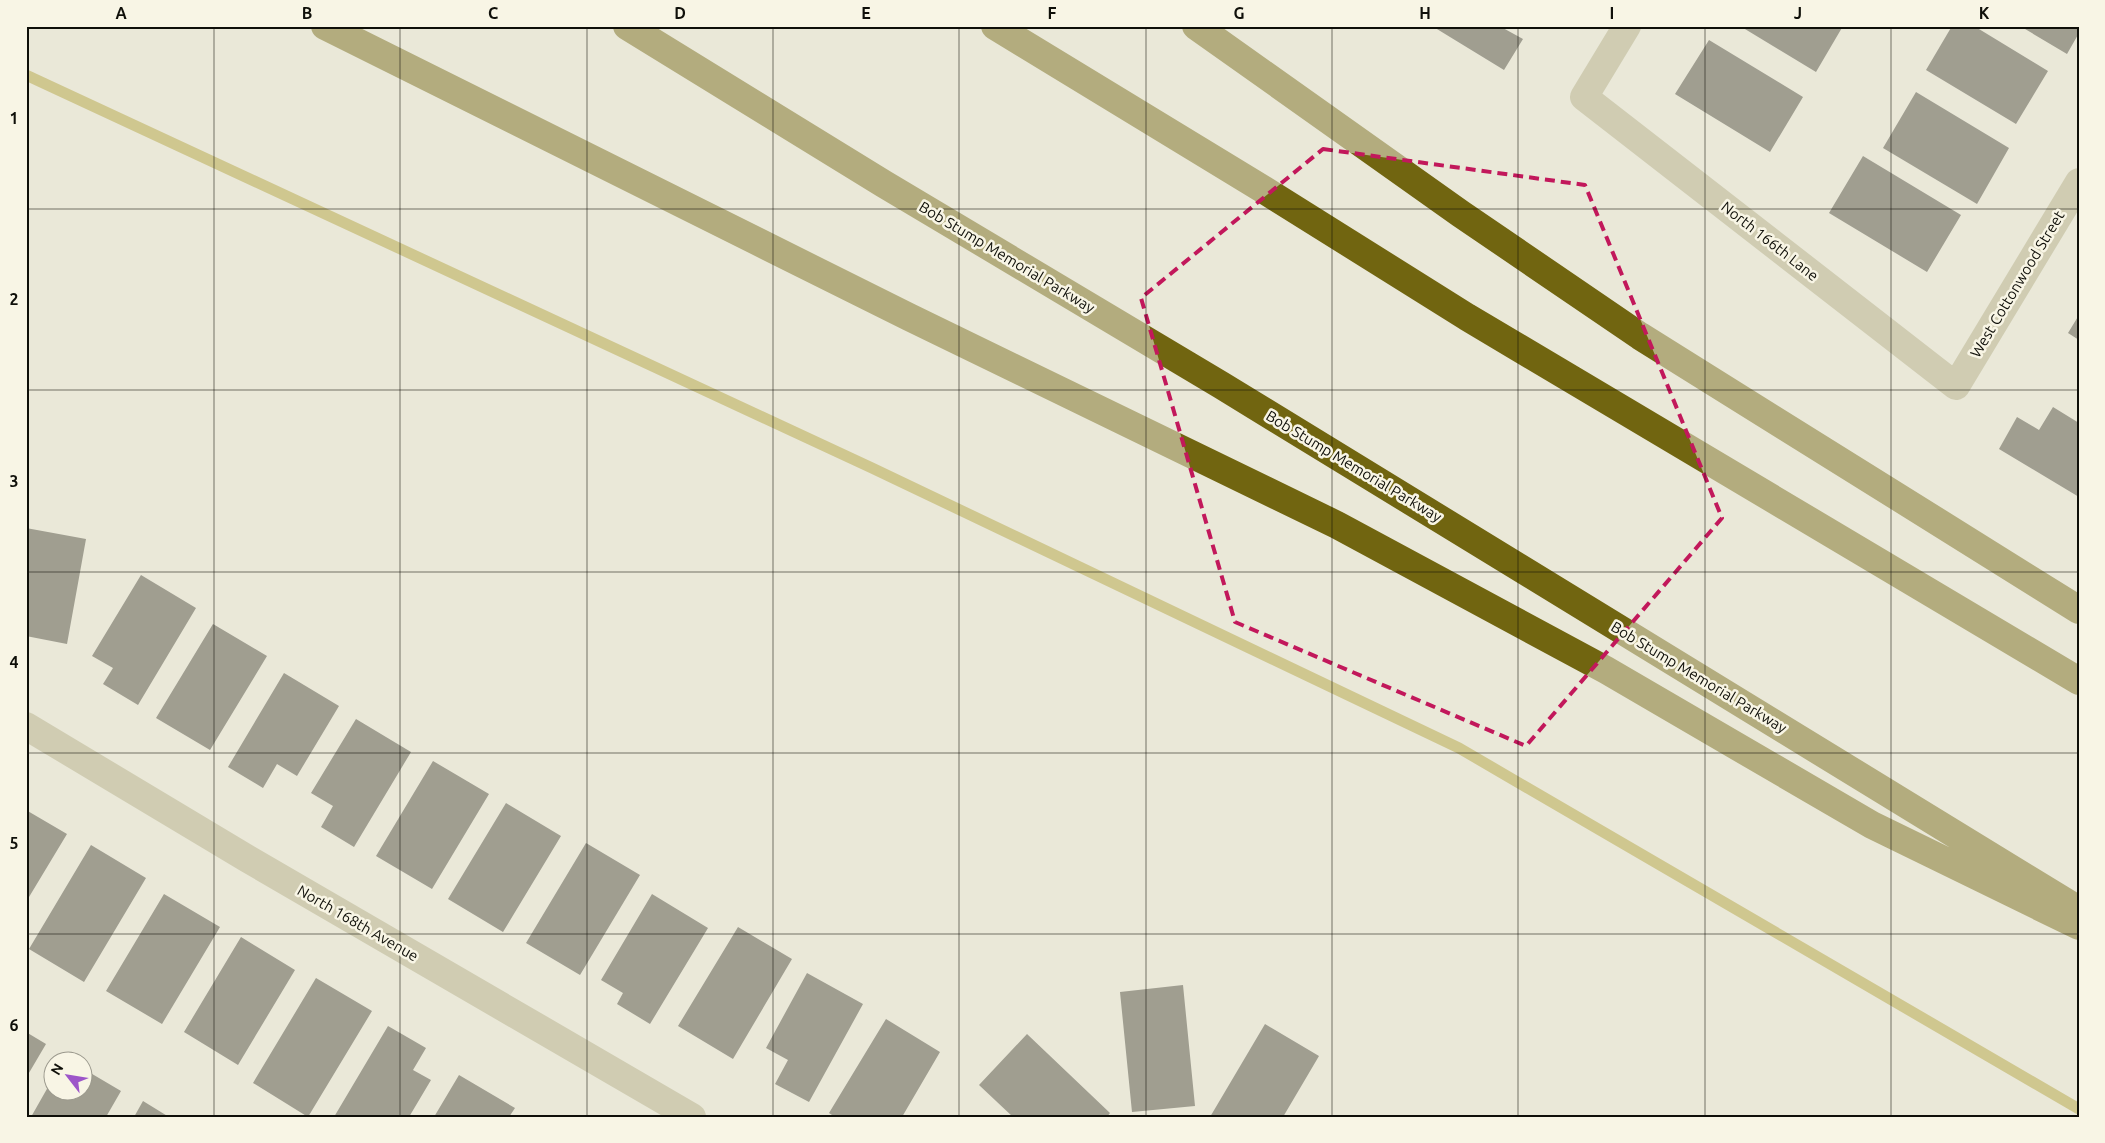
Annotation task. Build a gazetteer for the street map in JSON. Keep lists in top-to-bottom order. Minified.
{"streets":{"highway":["Bob Stump Memorial Parkway"],"street":["North 166th Lane","West Cottonwood Street","North 168th Avenue"]},"crossings":[["North 166th Lane","West Cottonwood Street"]],"north":"top left","grid":{"columns":["A","B","C","D","E","F","G","H","I","J","K"],"rows":["1","2","3","4","5","6"]}}
